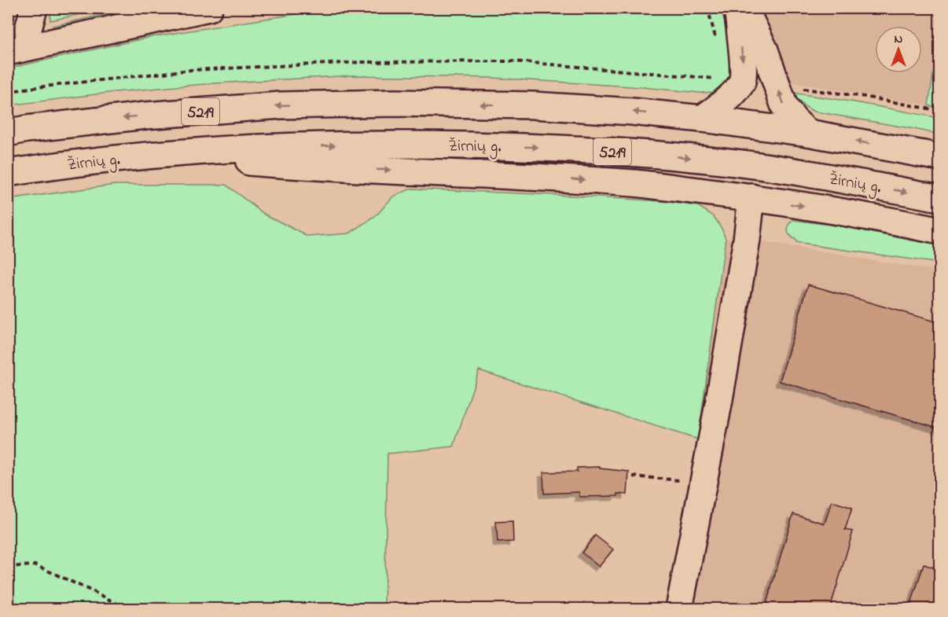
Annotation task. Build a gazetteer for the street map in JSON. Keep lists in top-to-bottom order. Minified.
{"streets":{"main road":["5219","Žirnių g."]},"crossings":[["5219","Žirnių g."]],"north":"top"}
